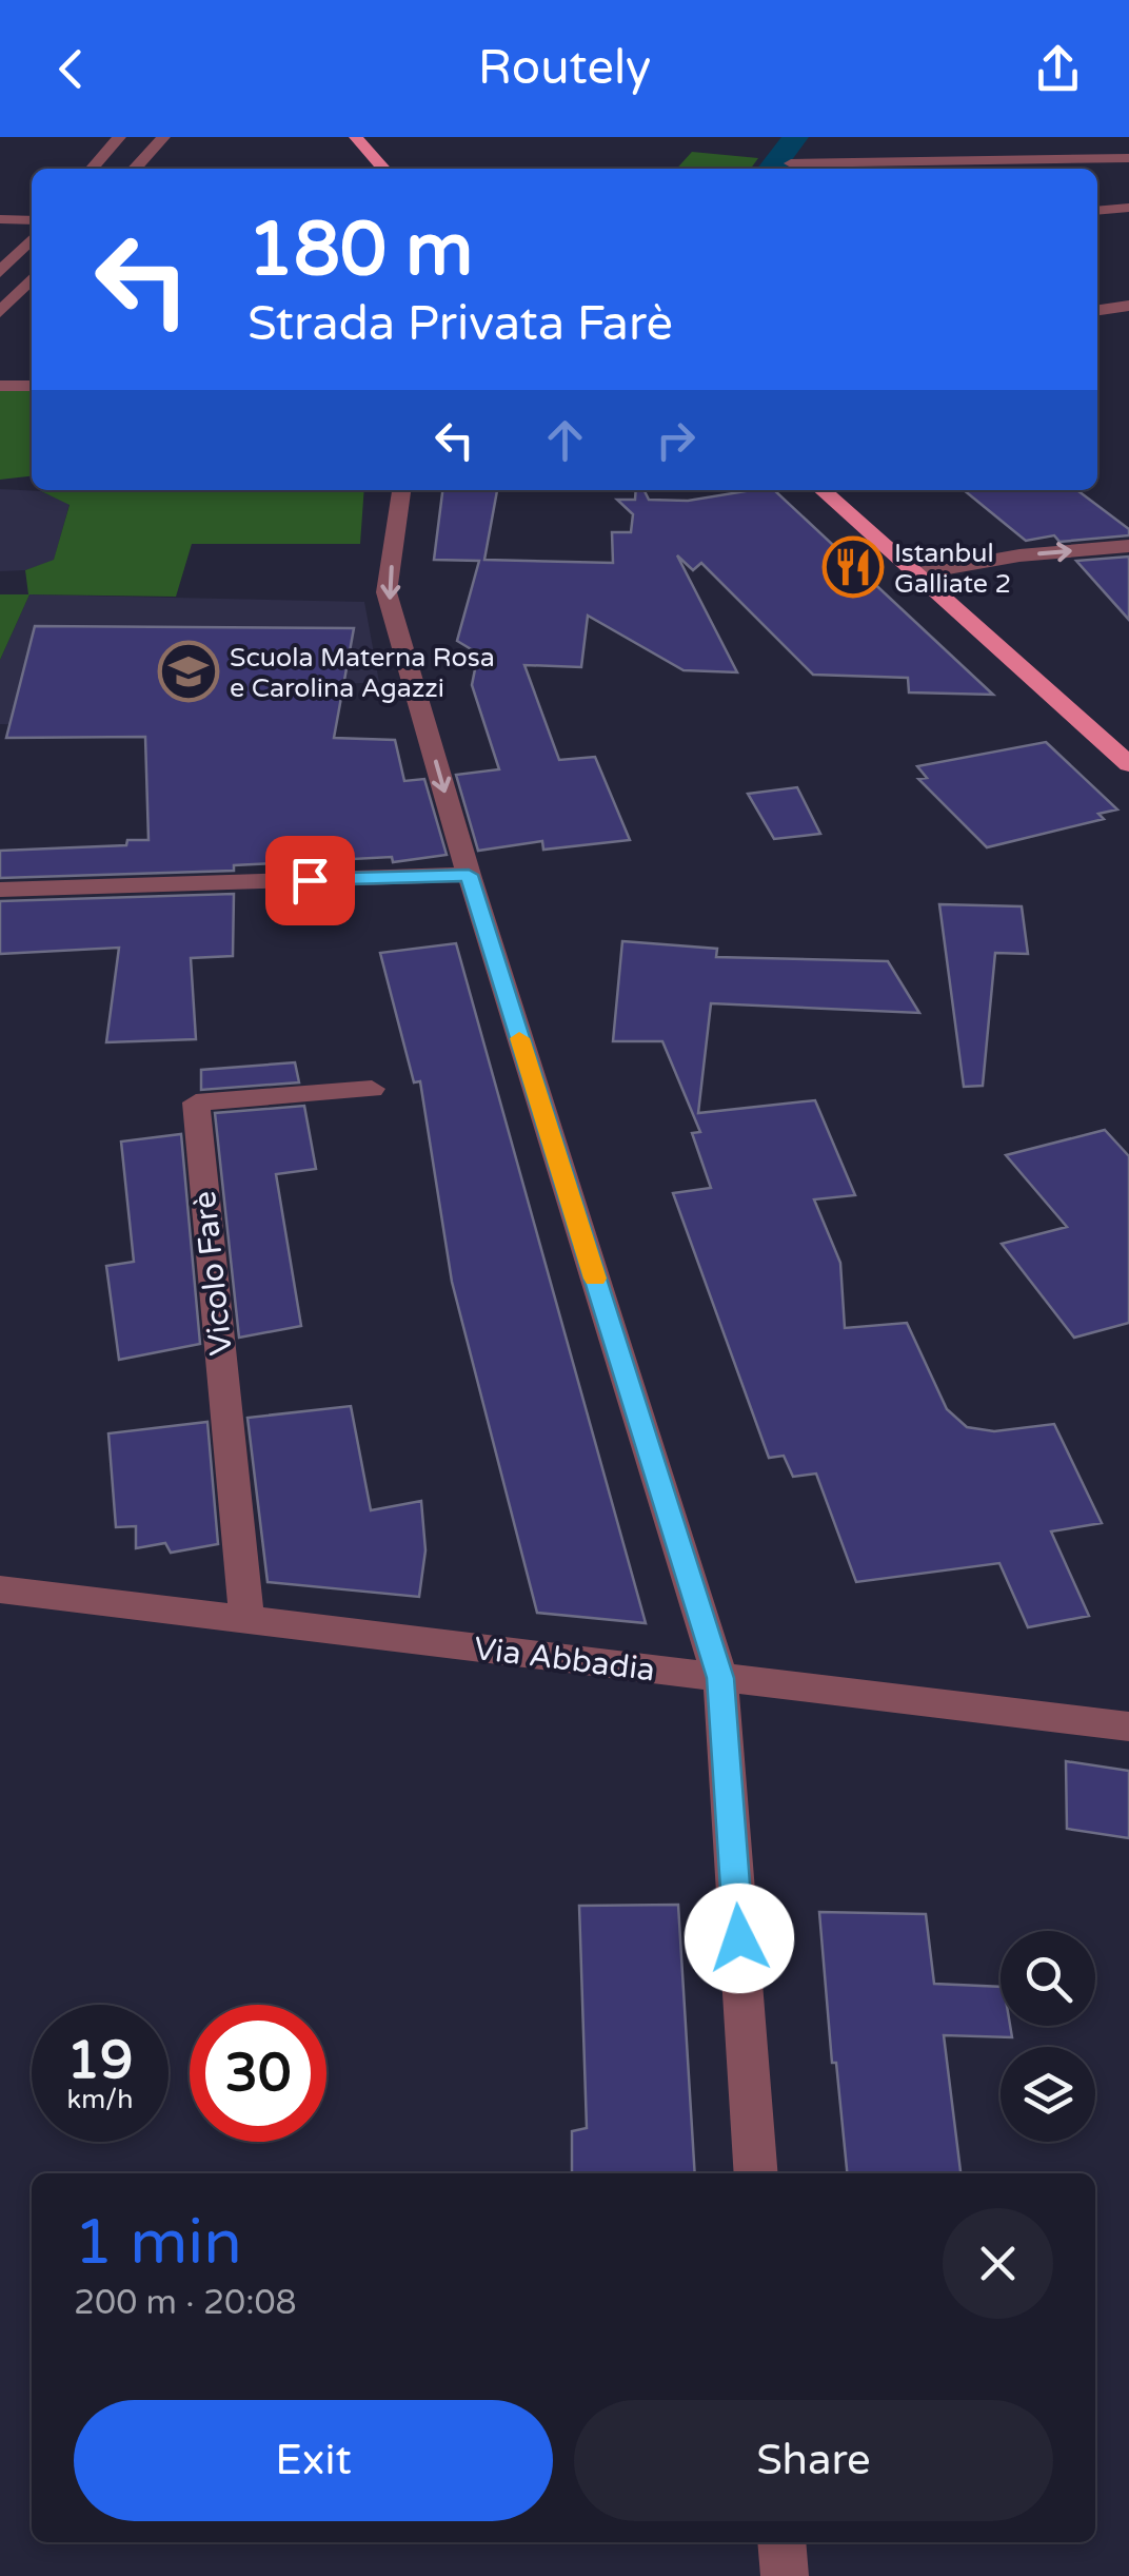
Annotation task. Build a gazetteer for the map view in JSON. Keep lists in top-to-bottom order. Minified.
{"streets":{"street":["Vicolo Farè","Via Abbadia"]},"crossings":[["Vicolo Farè","Via Abbadia"]],"places":{"restaurant":["Istanbul Galliate 2"],"school or university":["Scuola Materna Rosa e Carolina Agazzi"]},"page":{"header":"Routely","turn":["180 m","Strada Privata Farè"],"speed":"19 km/h","limit":"30","heading":["1 min","200 m · 20:08"],"buttons":["Exit","Share"]}}
